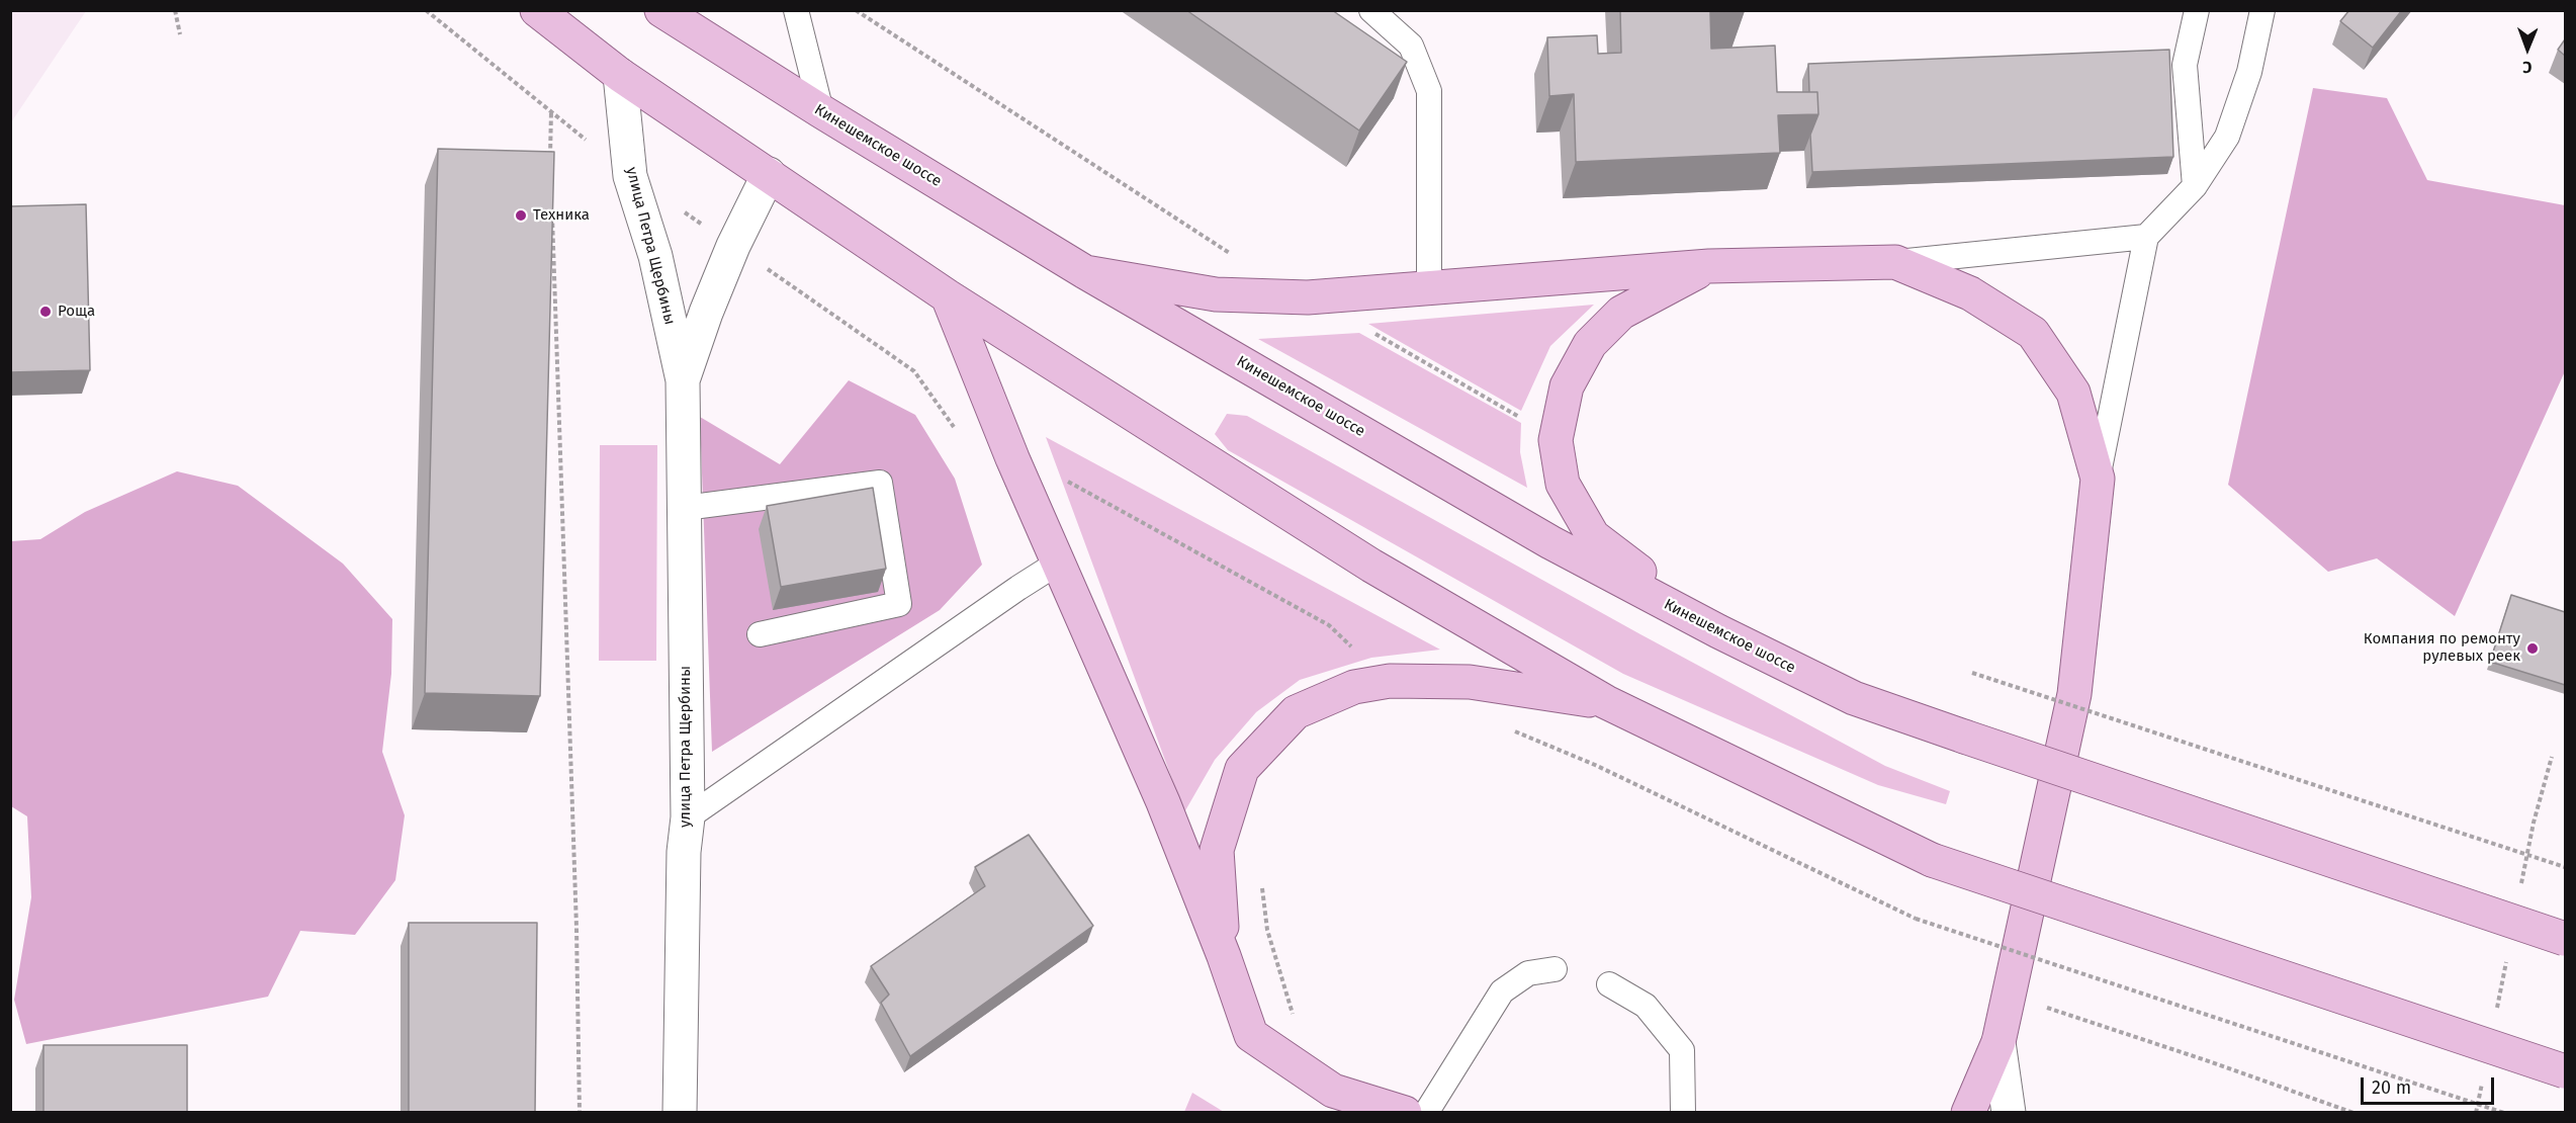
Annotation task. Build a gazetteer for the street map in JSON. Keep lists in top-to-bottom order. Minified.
{"streets":{"main road":["Кинешемское шоссе"],"street":["улица Петра Щербины"]},"places":["Техника","Роща","Компания по ремонту рулевых реек"],"scale_bar":"20 m","north":"bottom"}
